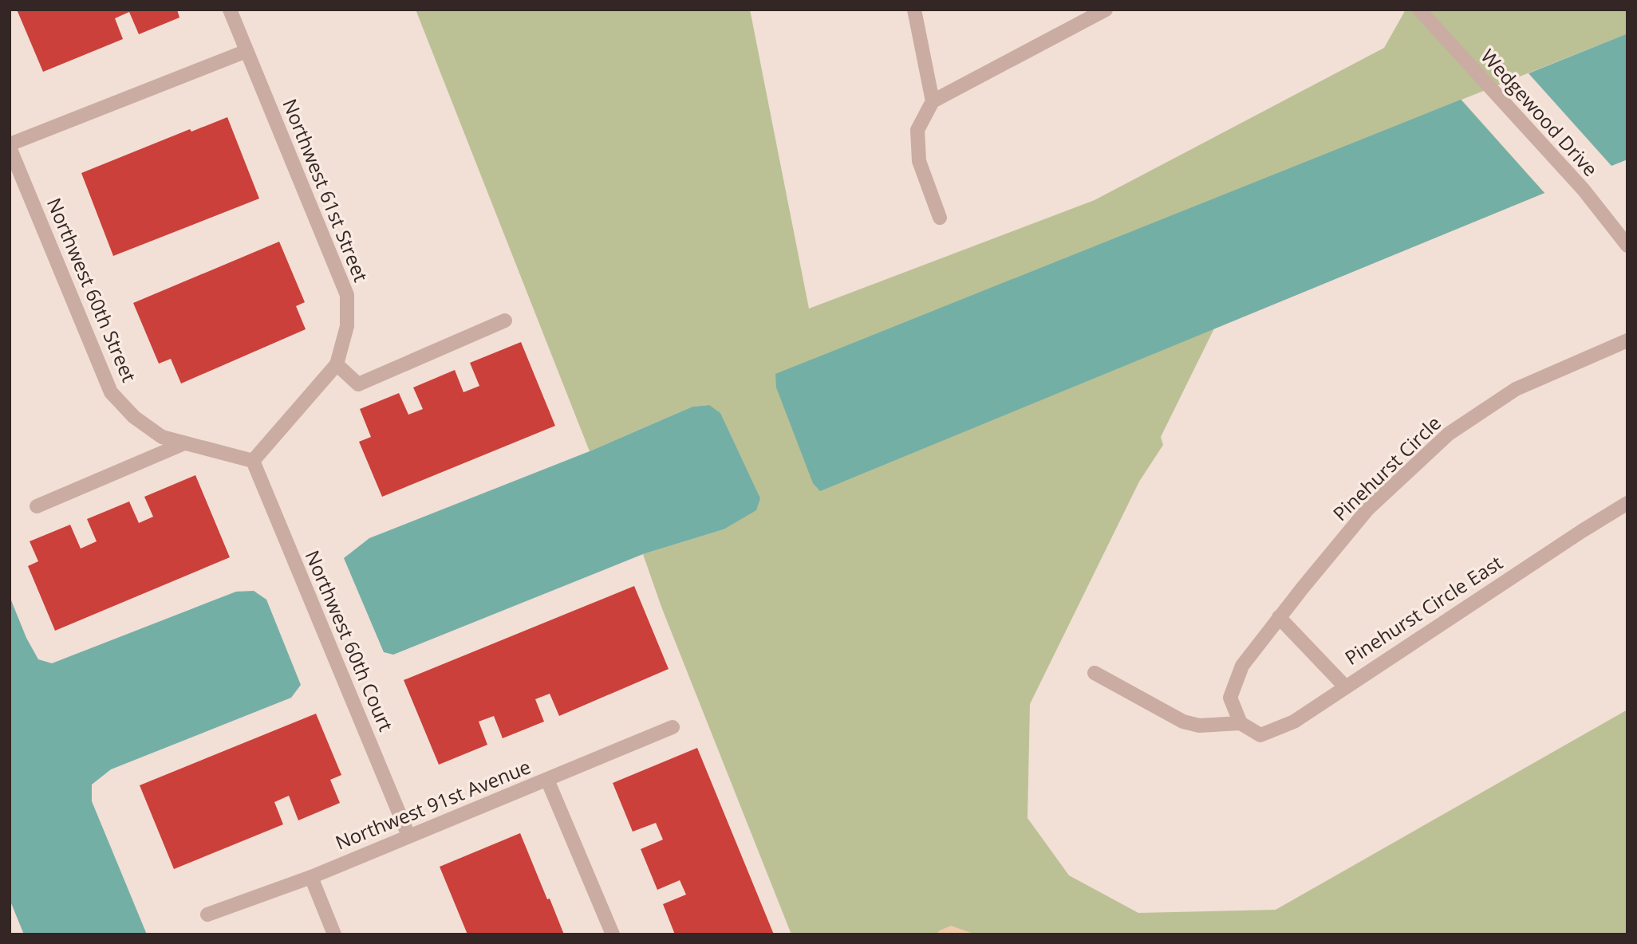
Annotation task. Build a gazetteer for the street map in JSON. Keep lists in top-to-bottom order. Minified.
{"streets":{"street":["Wedgewood Drive","Northwest 61st Street","Northwest 60th Street","Pinehurst Circle","Pinehurst Circle East","Northwest 60th Court","Northwest 91st Avenue"]},"crossings":[["Northwest 61st Street","Northwest 60th Street"],["Northwest 61st Street","Northwest 60th Court"],["Northwest 60th Street","Northwest 60th Court"],["Pinehurst Circle","Pinehurst Circle East"],["Northwest 60th Court","Northwest 91st Avenue"]]}
